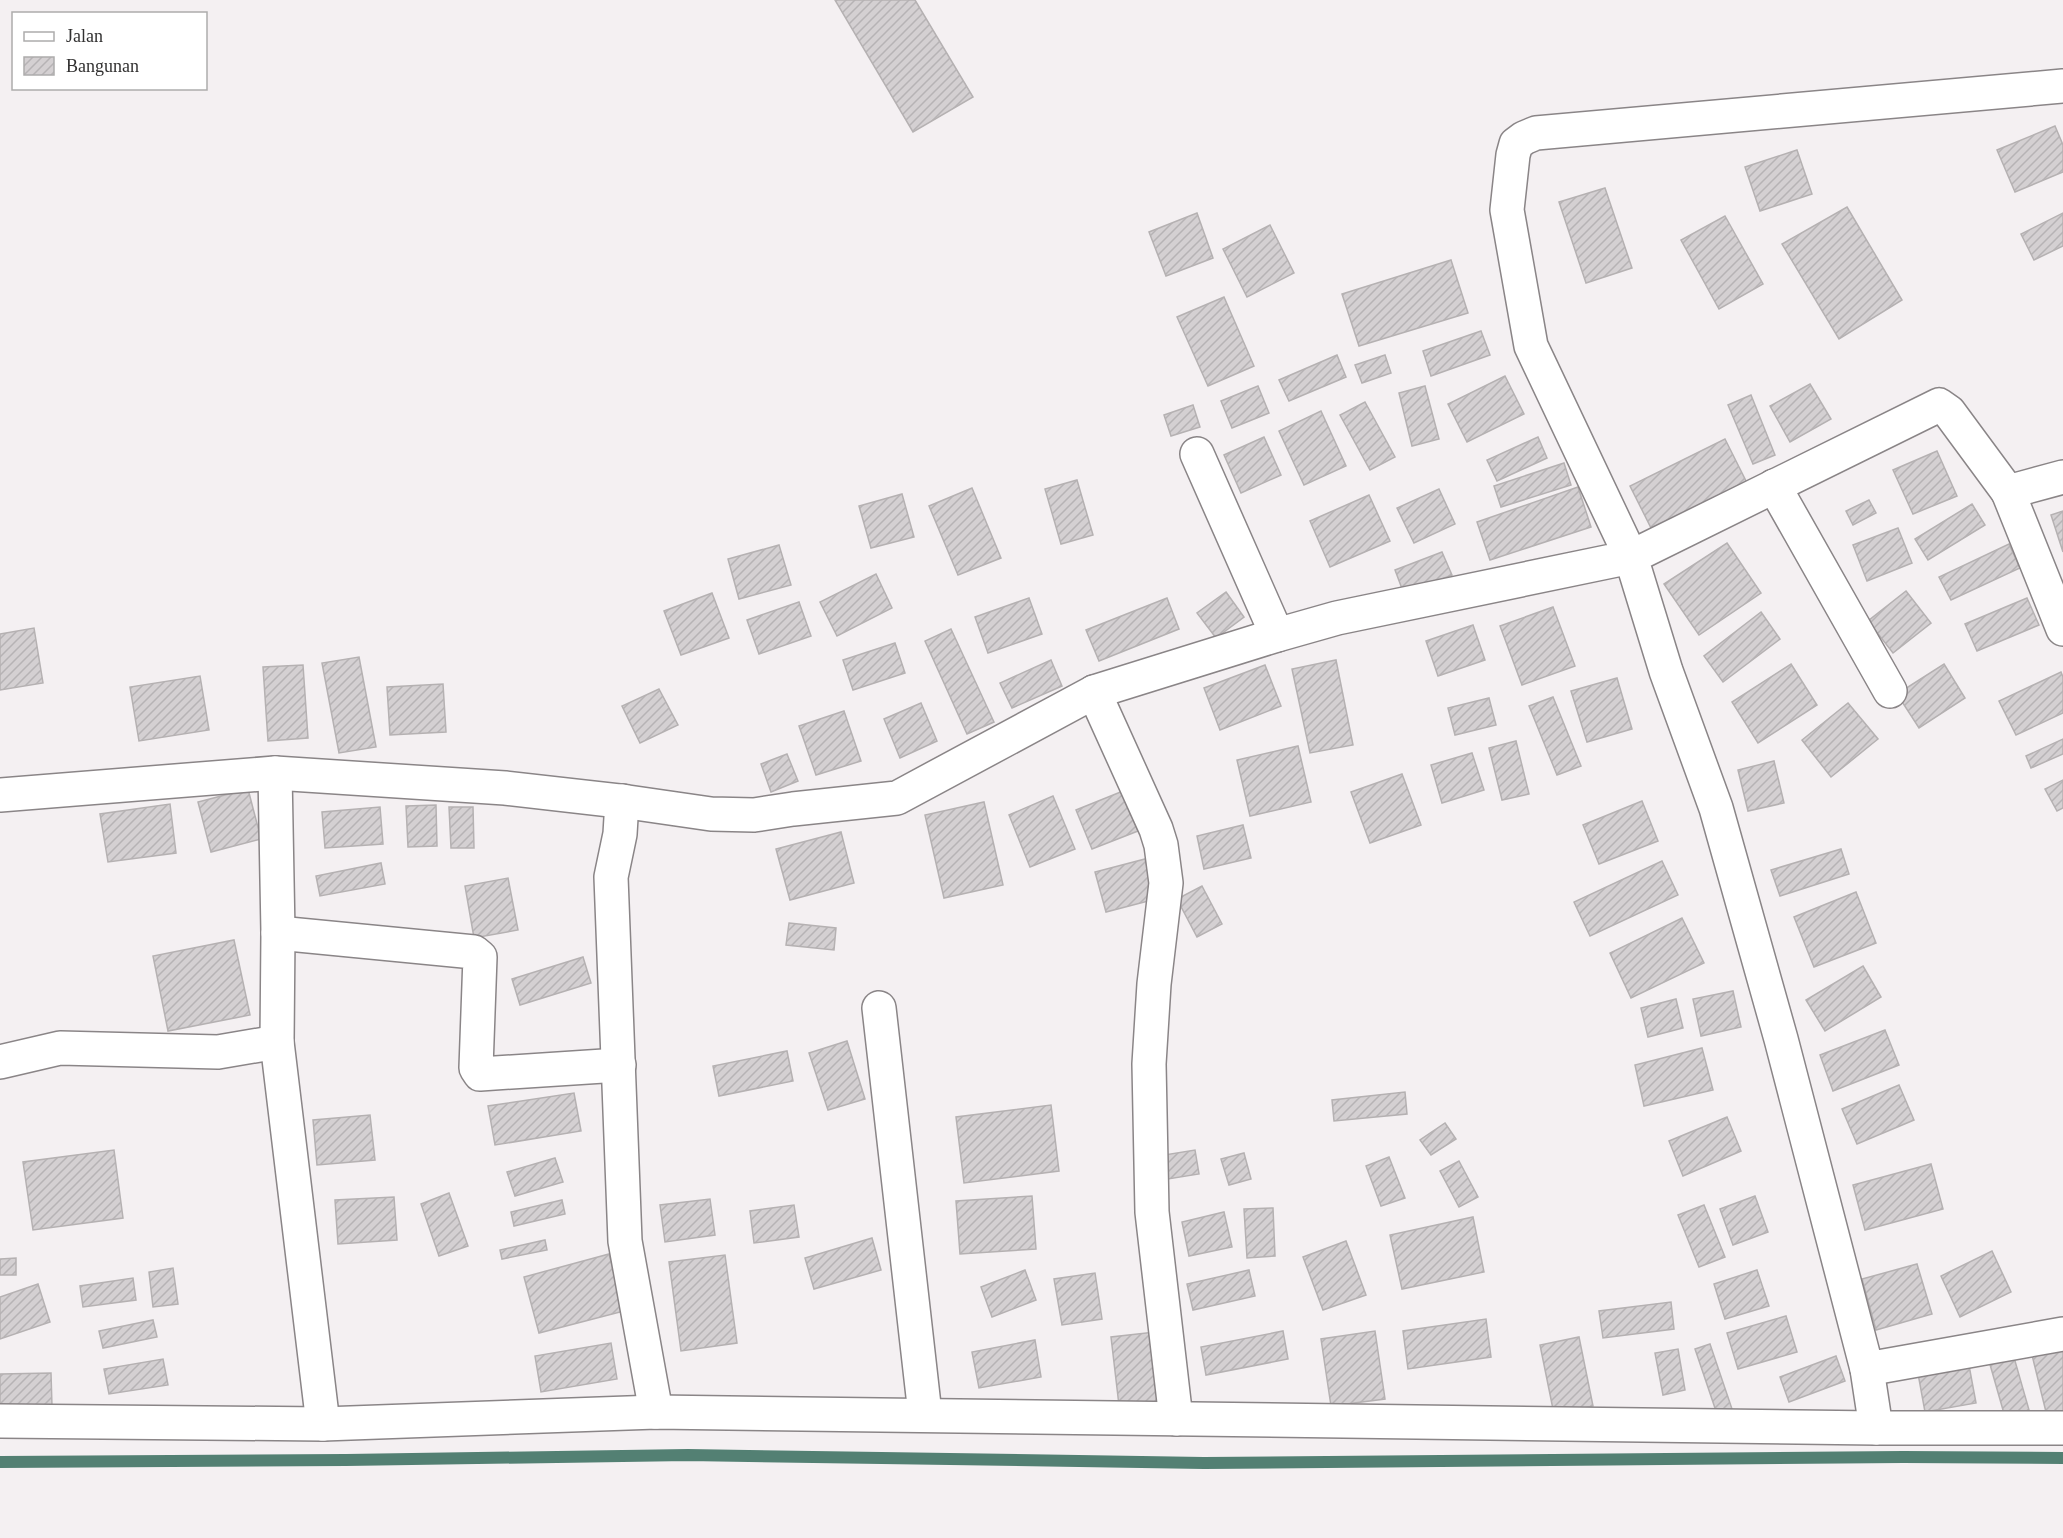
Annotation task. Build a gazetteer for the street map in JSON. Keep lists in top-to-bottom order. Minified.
{"legend":["Jalan","Bangunan"]}
